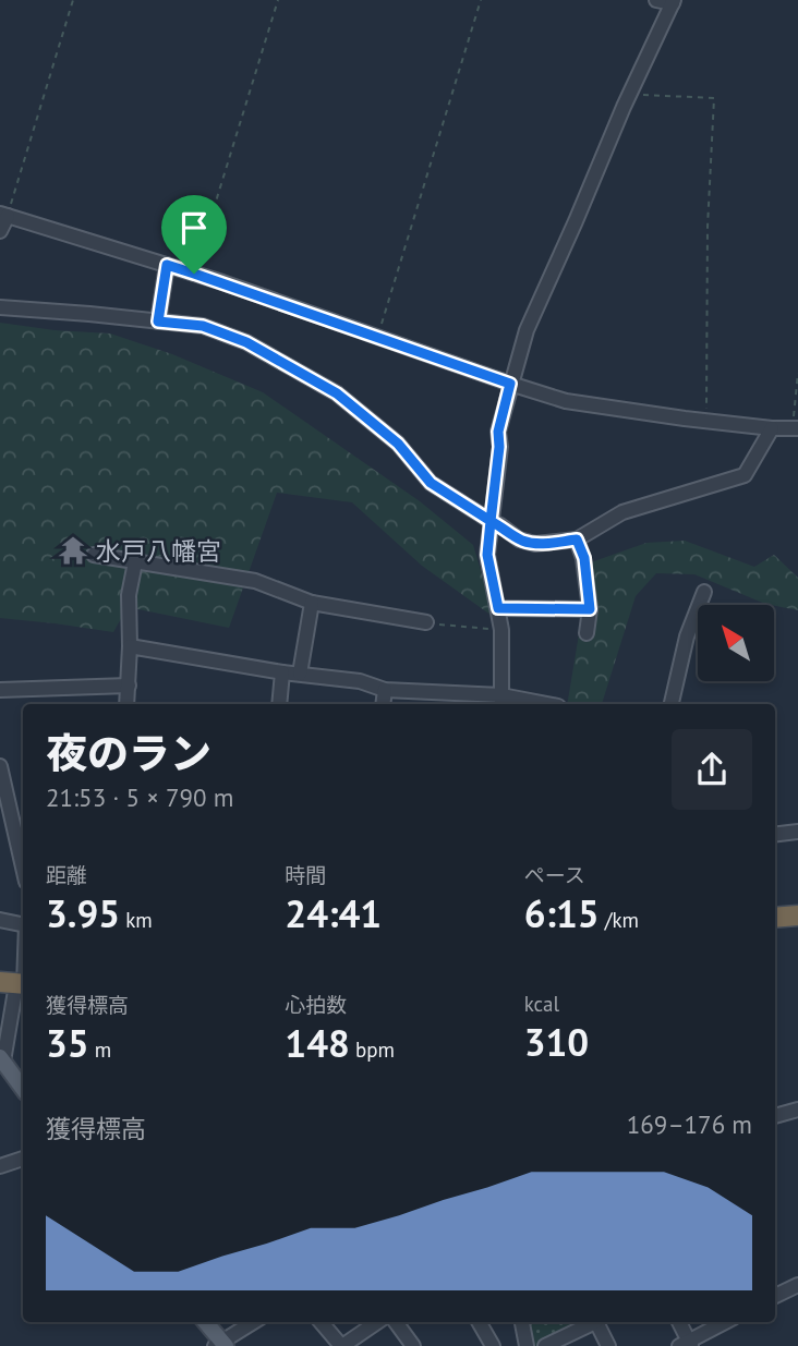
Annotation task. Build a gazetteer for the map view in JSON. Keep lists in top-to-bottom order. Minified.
{"places":{"temple":["水戸八幡宮"]},"north":"top left","page":{"heading":["夜のラン","21:53 · 5 × 790 m"],"stats":[["距離","3.95 km"],["時間","24:41"],["ペース","6:15 /km"],["獲得標高","35 m"],["心拍数","148 bpm"],["kcal","310"]],"chart":["獲得標高","169–176 m"]}}
